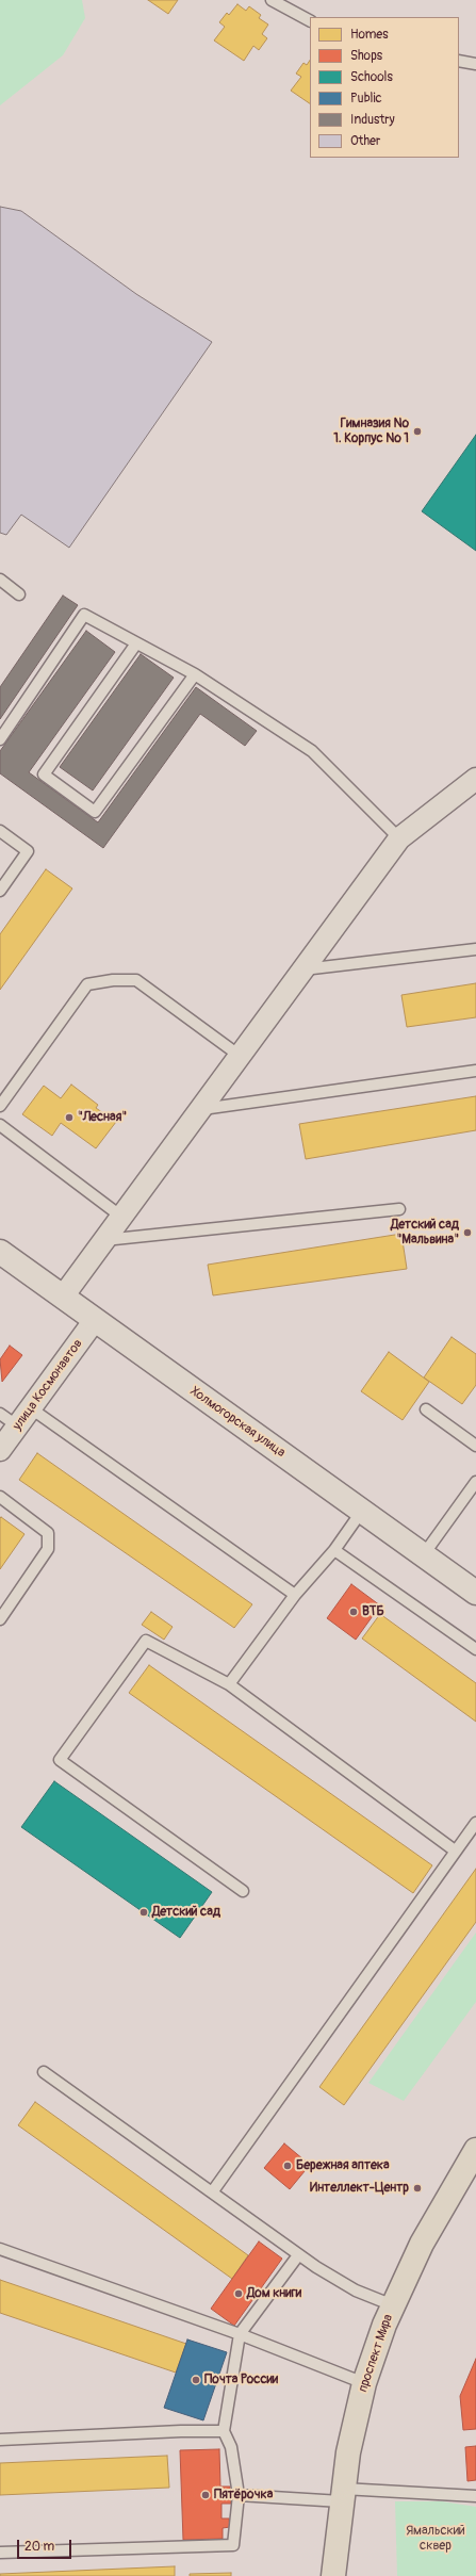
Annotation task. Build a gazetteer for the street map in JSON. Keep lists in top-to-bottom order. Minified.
{"streets":{"main road":["проспект Мира"],"street":["улица Космонавтов","Холмогорская улица"]},"crossings":[["улица Космонавтов","Холмогорская улица"]],"parks":["Ямальский сквер"],"places":["Гимназия № 1. Корпус № 1","\"Лесная\"","Детский сад \"Мальвина\"","ВТБ","Детский сад","Бережная аптека","Интеллект-Центр","Дом книги","Почта России","Пятёрочка"],"legend":["Homes","Shops","Schools","Public","Industry","Other"],"scale_bar":"20 m"}
